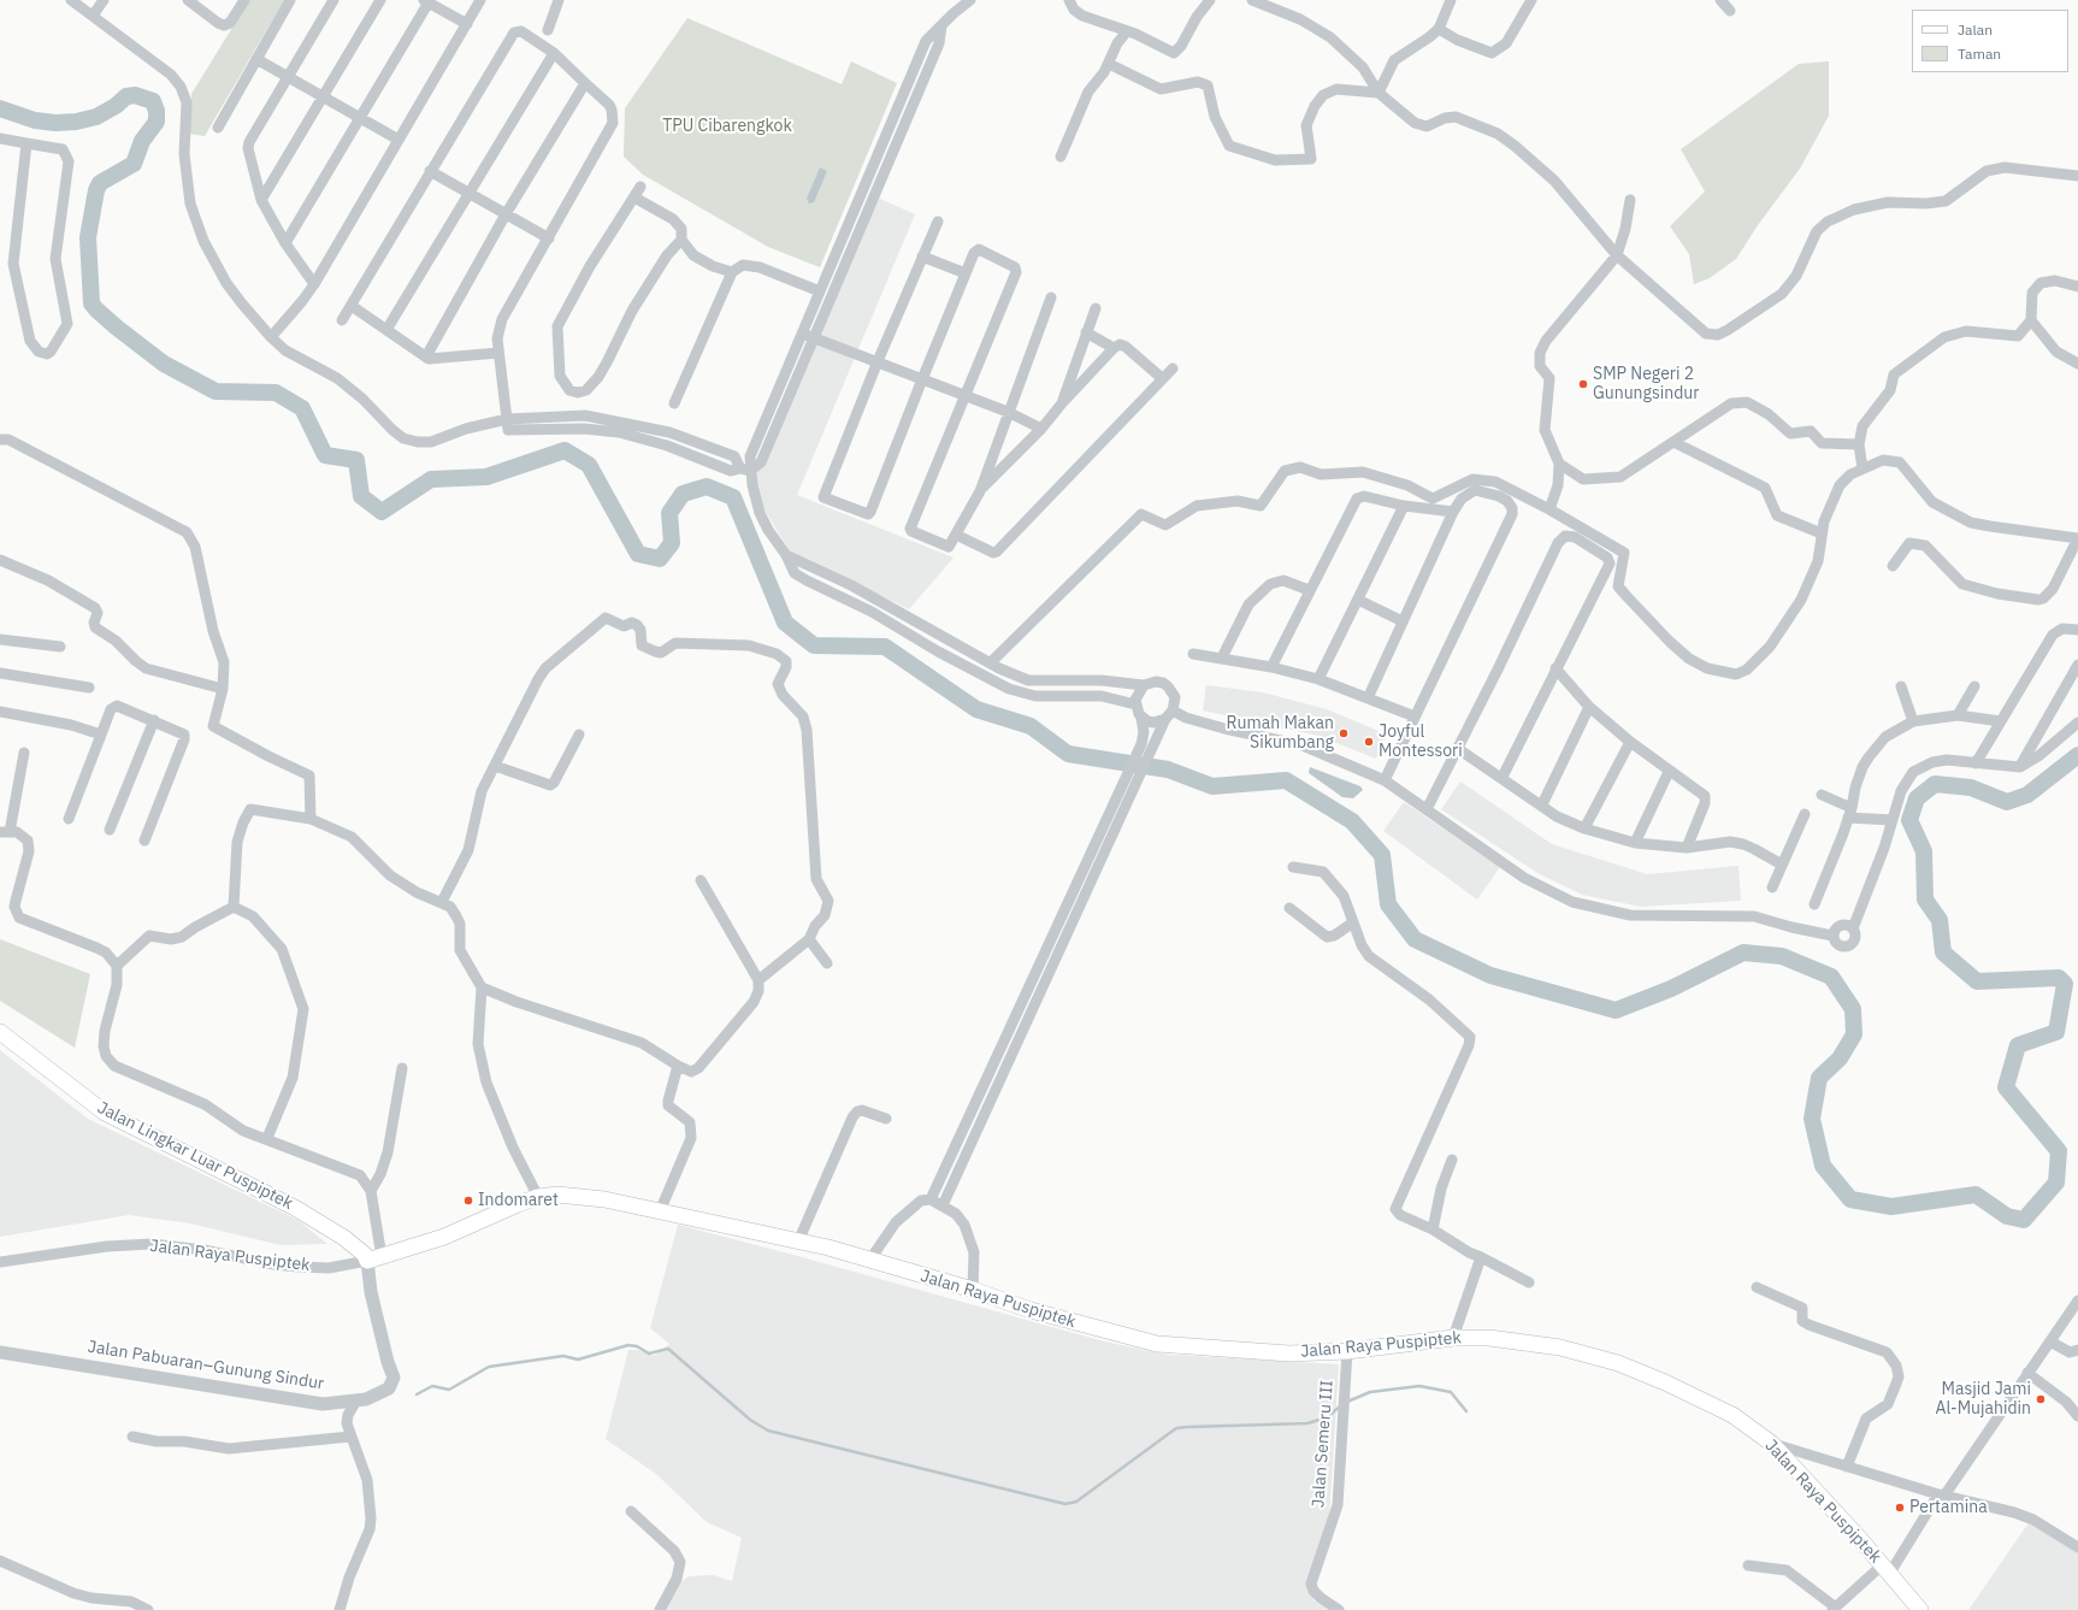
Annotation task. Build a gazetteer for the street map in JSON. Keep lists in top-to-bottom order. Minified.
{"streets":{"main road":["Jalan Lingkar Luar Puspiptek","Jalan Raya Puspiptek"],"street":["Jalan Pabuaran–Gunung Sindur","Jalan Semeru III"]},"crossings":[["Jalan Lingkar Luar Puspiptek","Jalan Raya Puspiptek"],["Jalan Lingkar Luar Puspiptek","Jalan Pabuaran–Gunung Sindur"],["Jalan Raya Puspiptek","Jalan Pabuaran–Gunung Sindur"],["Jalan Raya Puspiptek","Jalan Semeru III"]],"parks":["TPU Cibarengkok"],"places":["SMP Negeri 2 Gunungsindur","Rumah Makan Sikumbang","Joyful Montessori","Indomaret","Masjid Jami Al-Mujahidin","Pertamina"],"legend":["Jalan","Taman"]}
